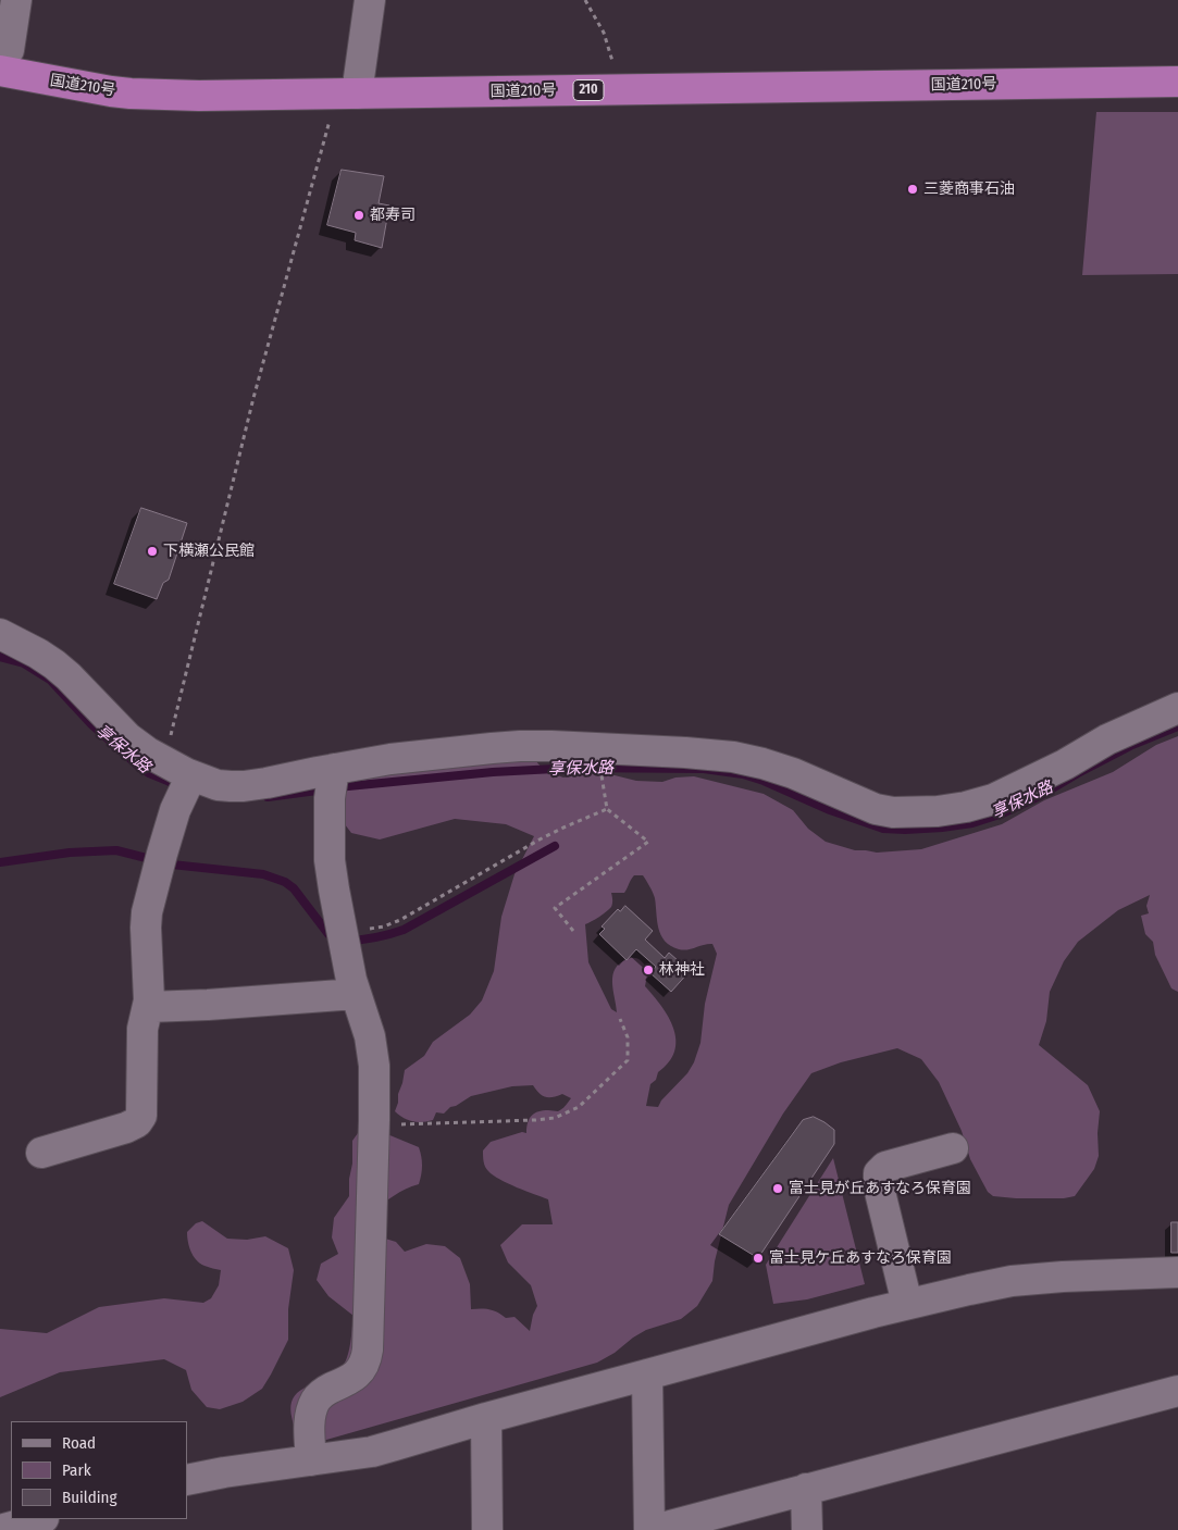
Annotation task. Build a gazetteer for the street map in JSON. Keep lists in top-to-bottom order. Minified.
{"streets":{"highway":["国道210号","210"]},"water":["享保水路"],"places":["三菱商事石油","都寿司","下横瀬公民館","林神社","富士見が丘あすなろ保育園","富士見ケ丘あすなろ保育園"],"legend":["Road","Park","Building"]}
